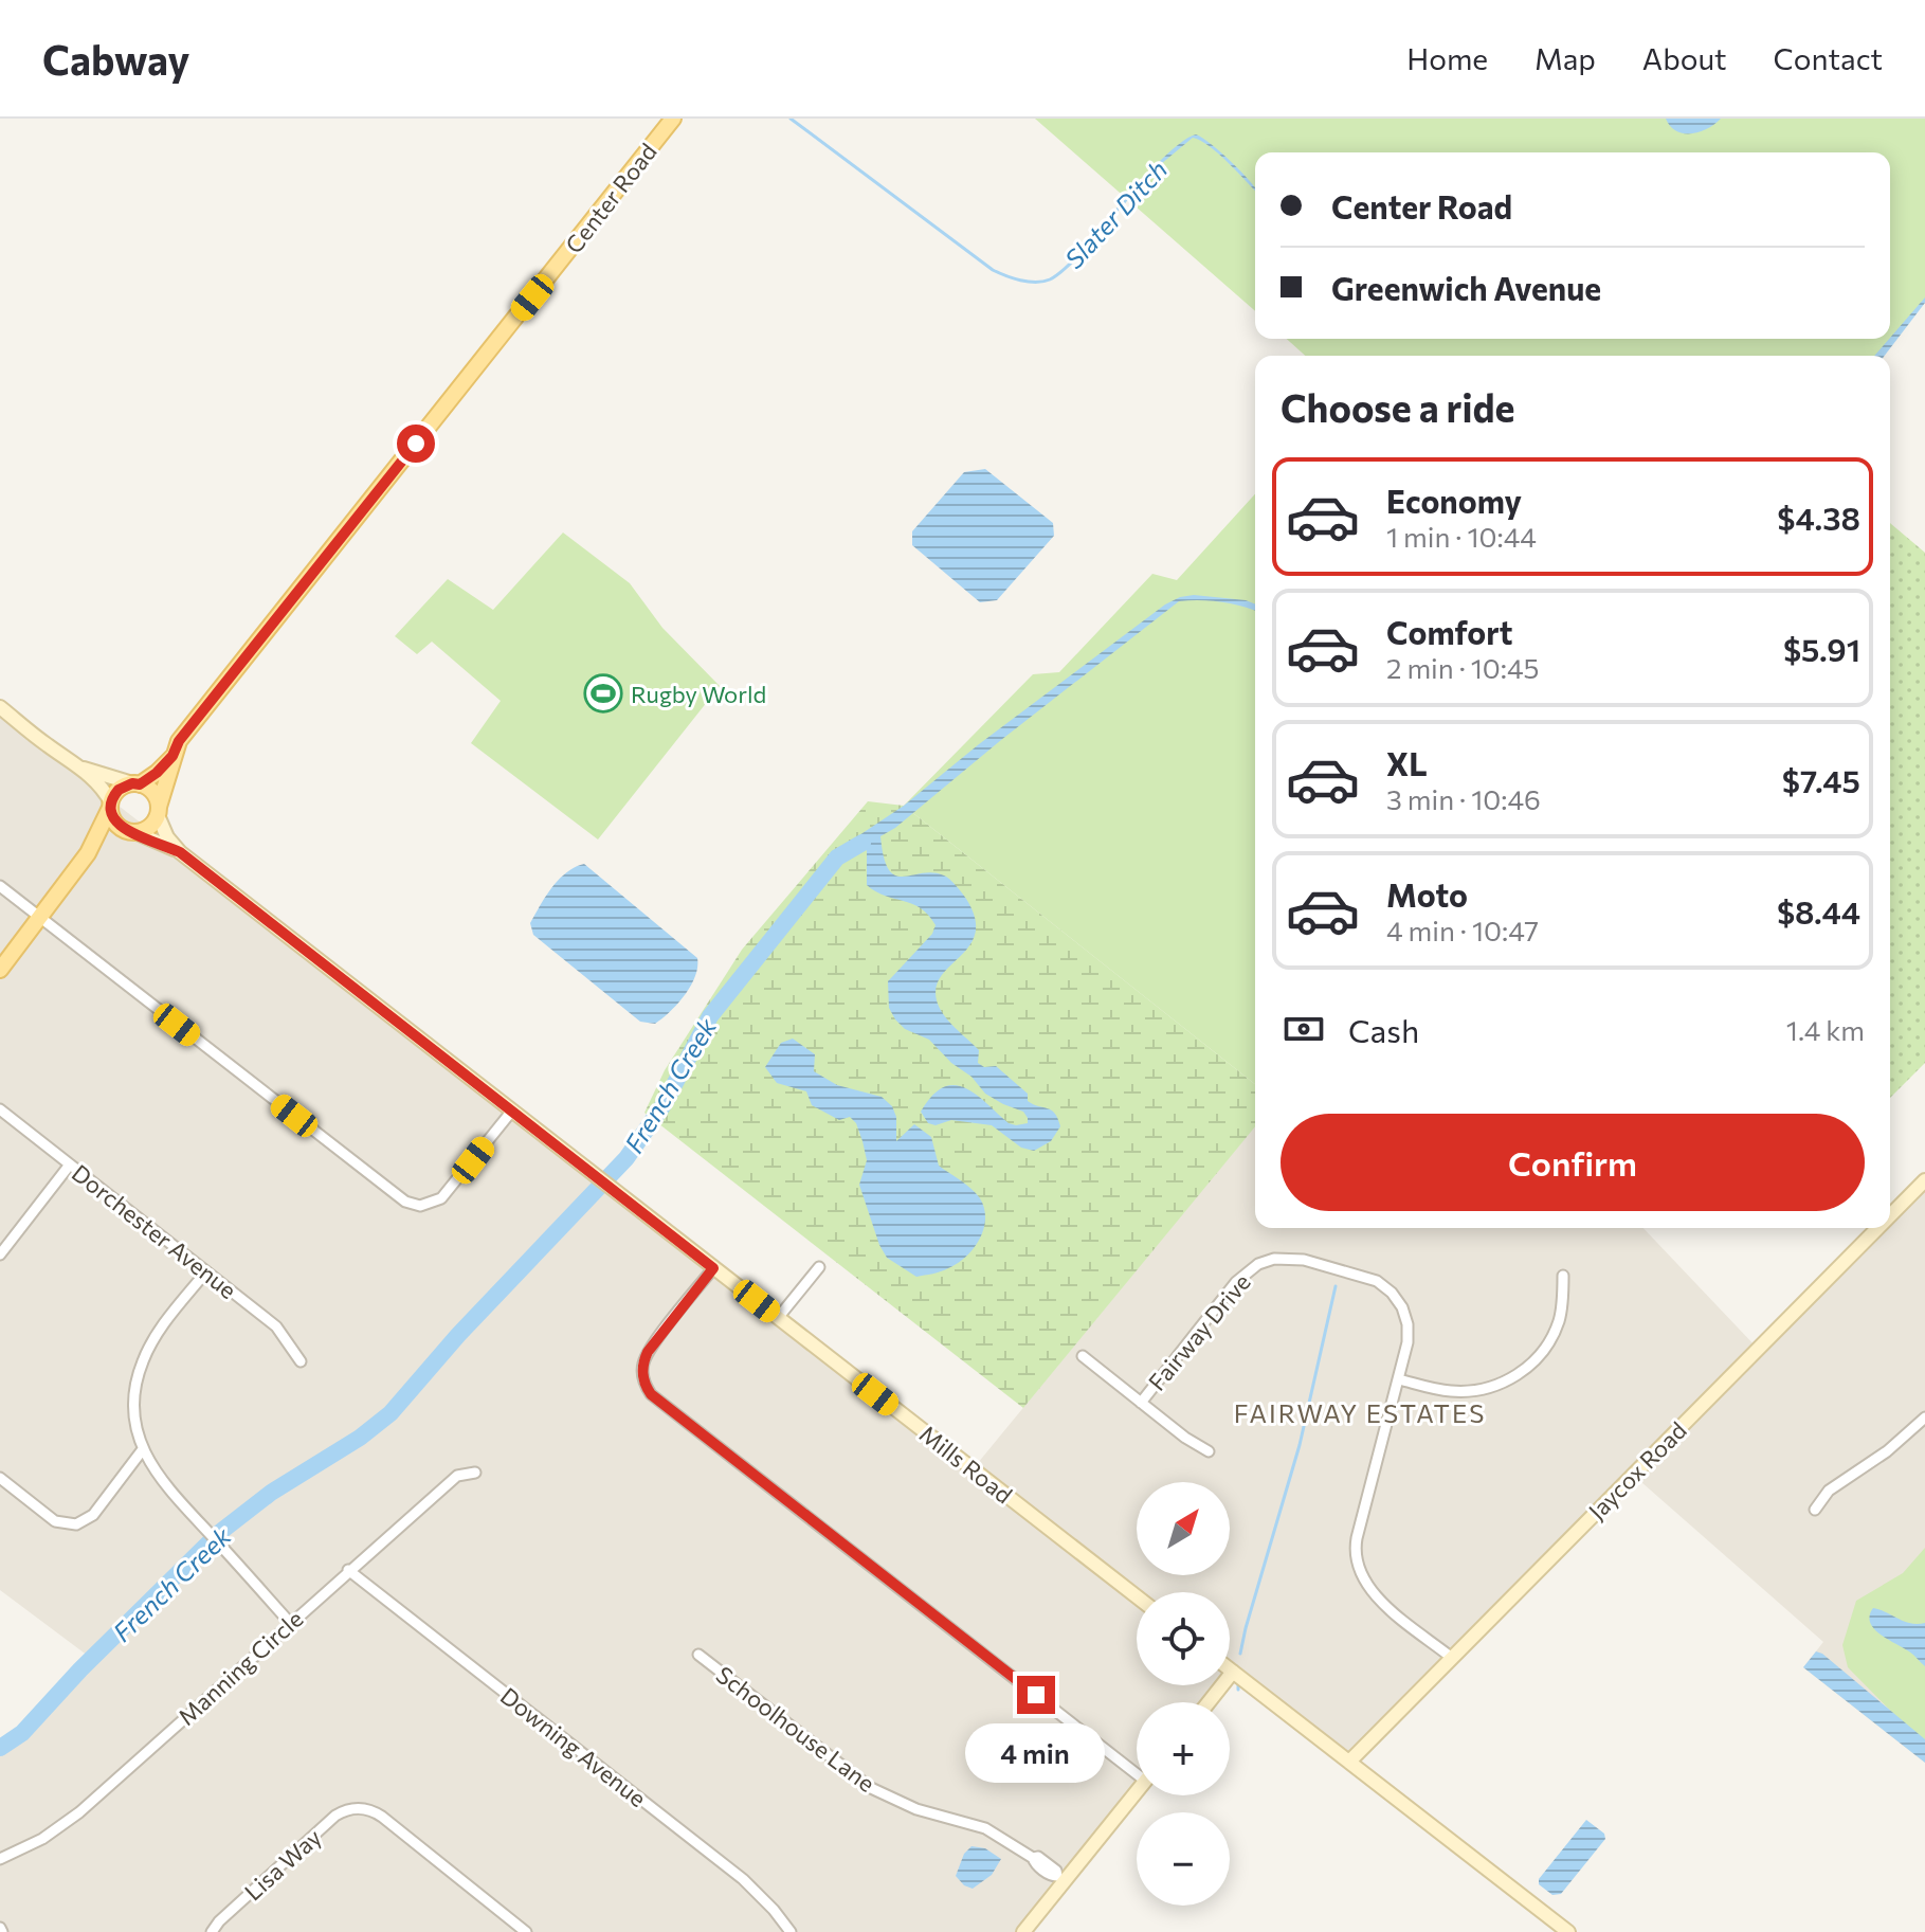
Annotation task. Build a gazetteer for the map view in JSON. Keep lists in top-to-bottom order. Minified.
{"streets":{"main road":["Center Road"],"street":["Dorchester Avenue","Fairway Drive","Mills Road","Jaycox Road","Manning Circle","Schoolhouse Lane","Downing Avenue","Lisa Way"]},"crossings":[["Center Road","Mills Road"],["Fairway Drive","Jaycox Road"],["Manning Circle","Downing Avenue"]],"districts":["FAIRWAY ESTATES"],"water":["Slater Ditch","French Creek"],"places":{"sports":["Rugby World"]},"north":"top right","page":{"header":"Cabway","nav":["Home","Map","About","Contact"],"banner":["Center Road","Greenwich Avenue"],"heading":"Choose a ride","list":[{"name":"Economy","note":"1 min · 10:44","value":"$4.38"},{"name":"Comfort","note":"2 min · 10:45","value":"$5.91"},{"name":"XL","note":"3 min · 10:46","value":"$7.45"},{"name":"Moto","note":"4 min · 10:47","value":"$8.44"}],"pay":["Cash","1.4 km"],"buttons":"Confirm","map_buttons":["+","−"],"bubble":"4 min"}}
